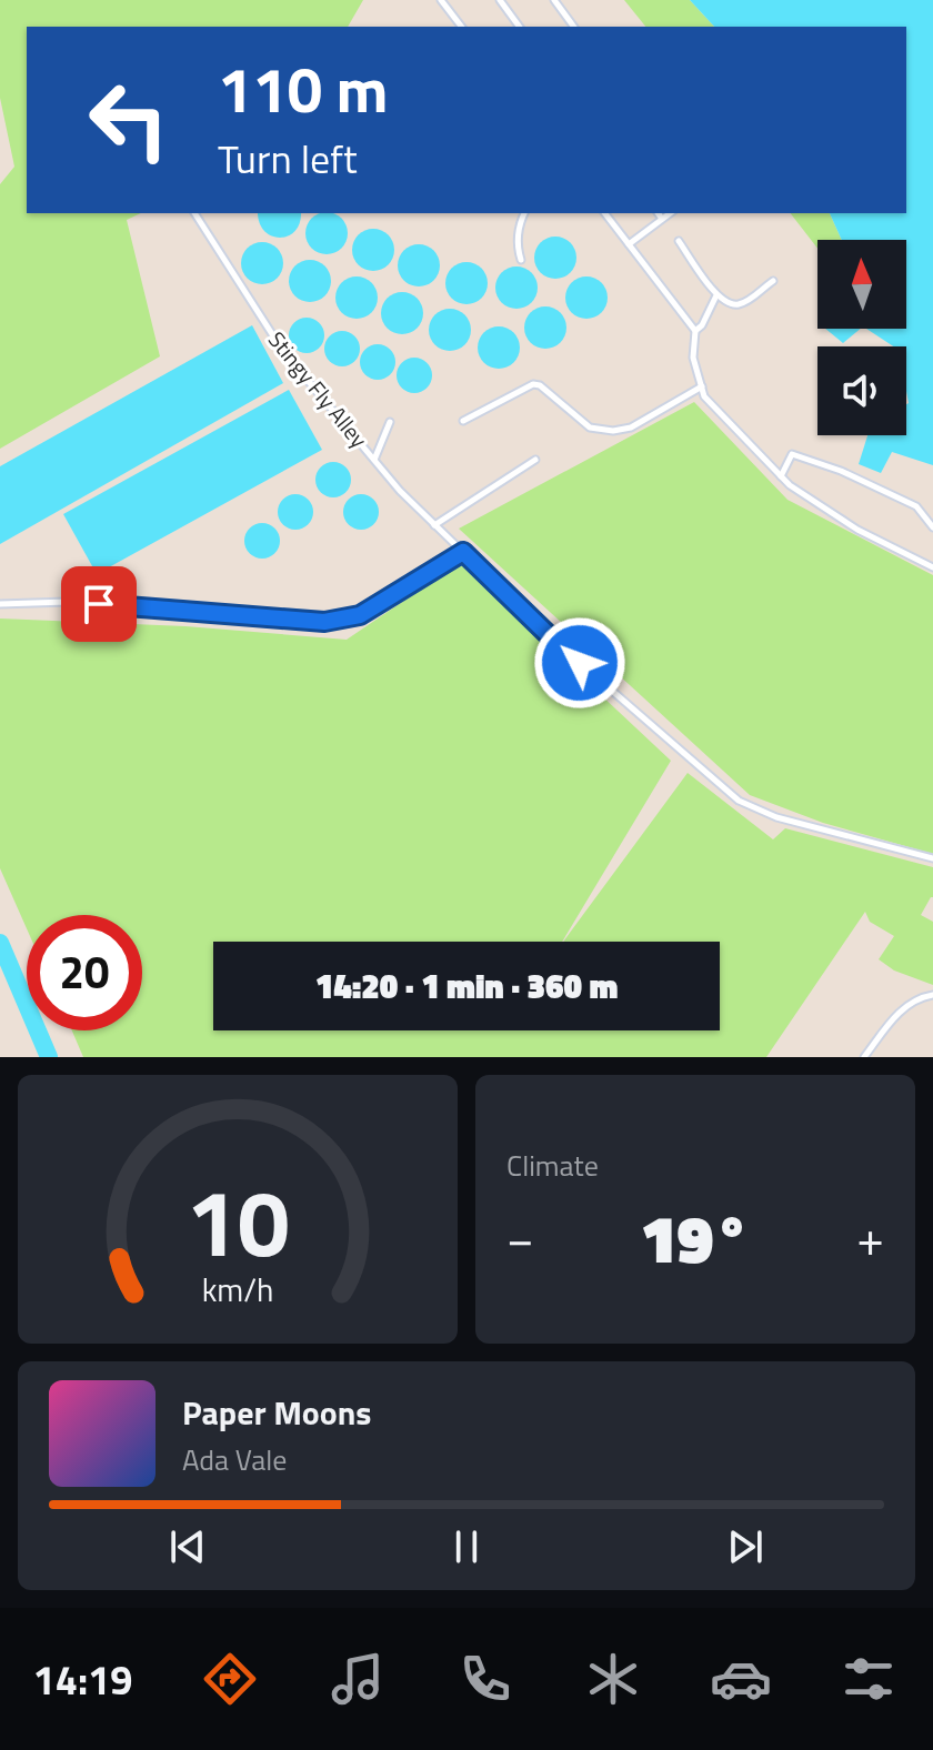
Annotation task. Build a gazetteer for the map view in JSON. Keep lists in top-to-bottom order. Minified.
{"streets":{"lane":["Stingy Fly Alley"]},"north":"top","page":{"turn":["110 m","Turn left"],"limit":"20","trip":"14:20 · 1 min · 360 m","tile":"Climate","heat":["−","19°","+"],"song":["Paper Moons","Ada Vale"],"tabs":"14:19","gauge":["10","km/h"]}}
